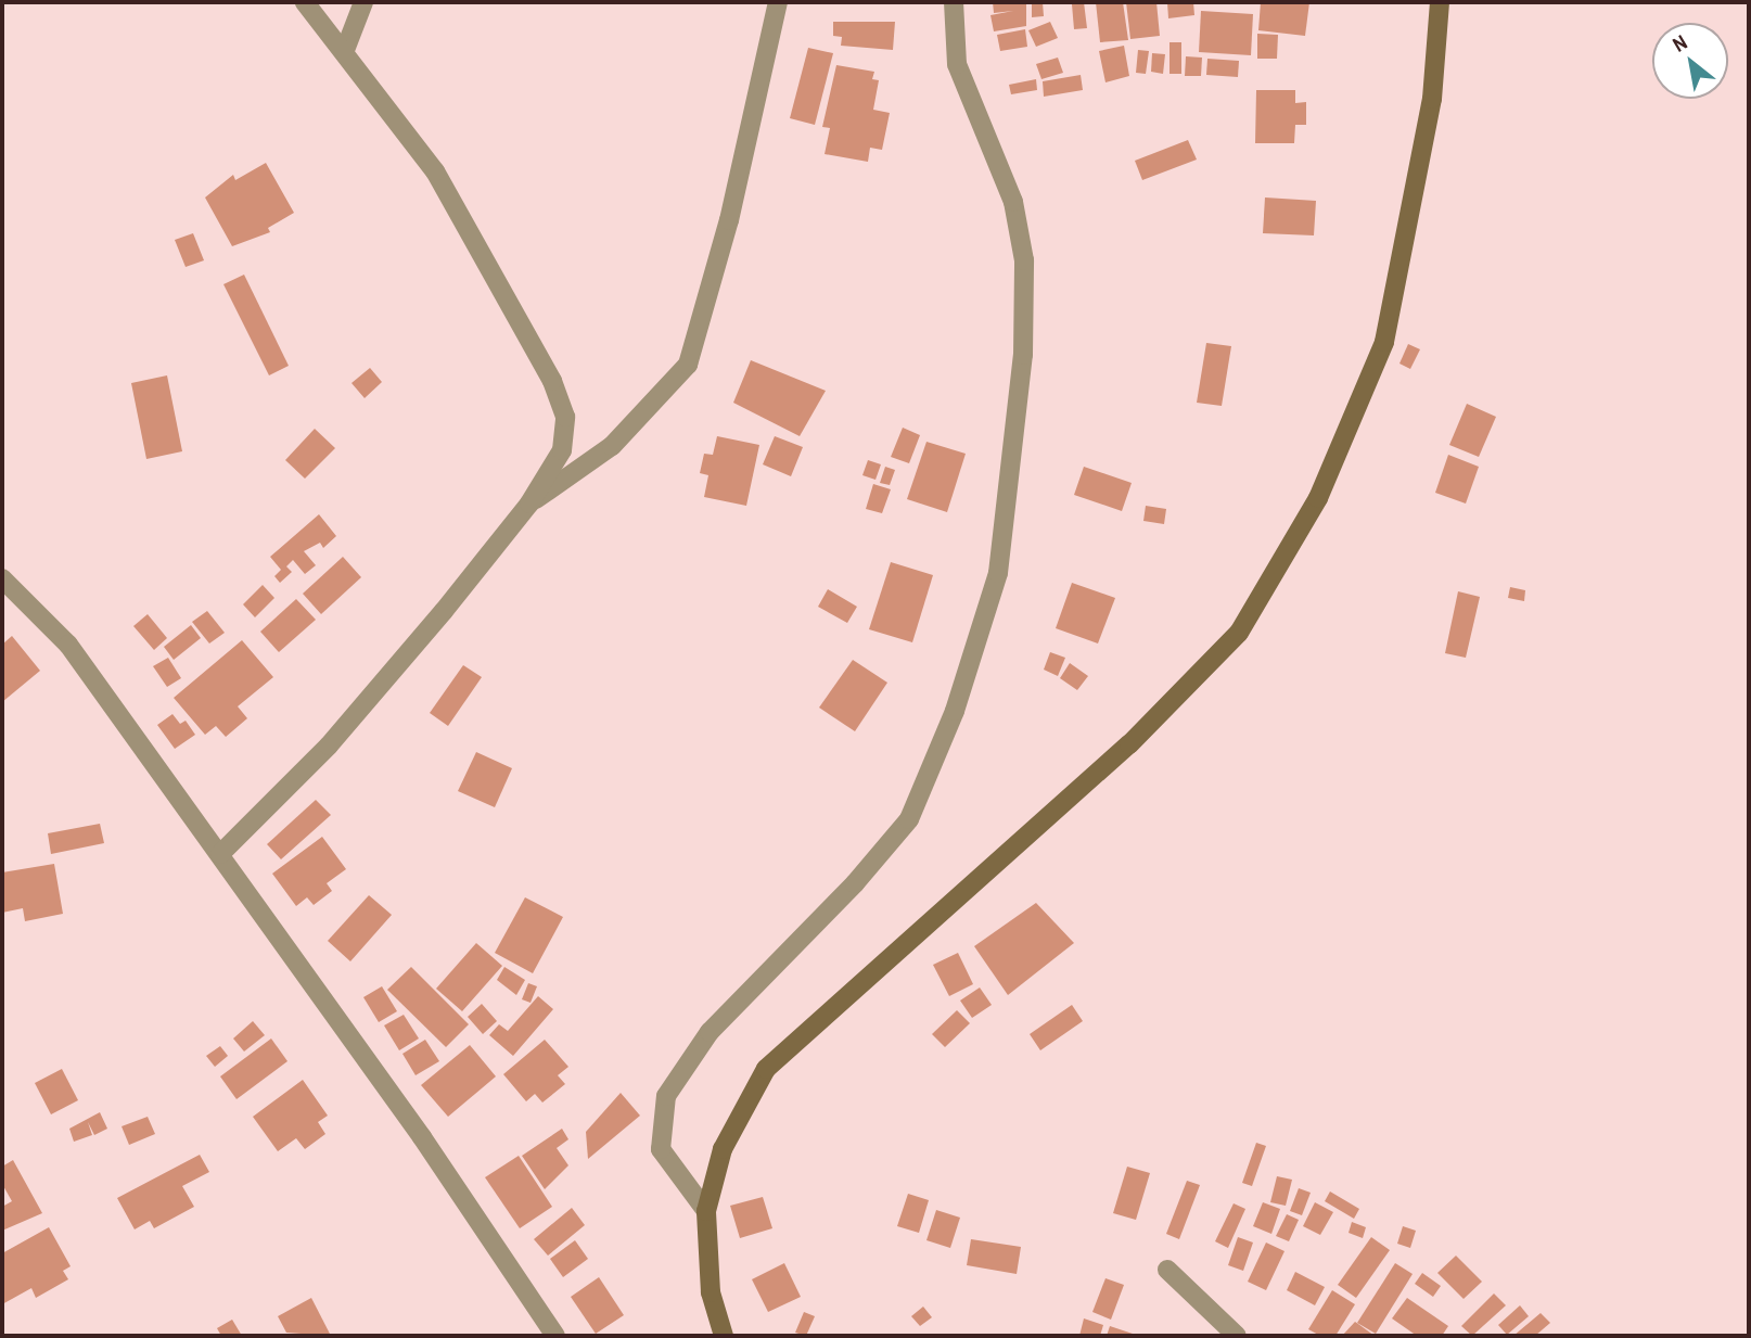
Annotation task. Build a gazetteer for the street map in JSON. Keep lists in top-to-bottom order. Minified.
{"north":"top left"}
